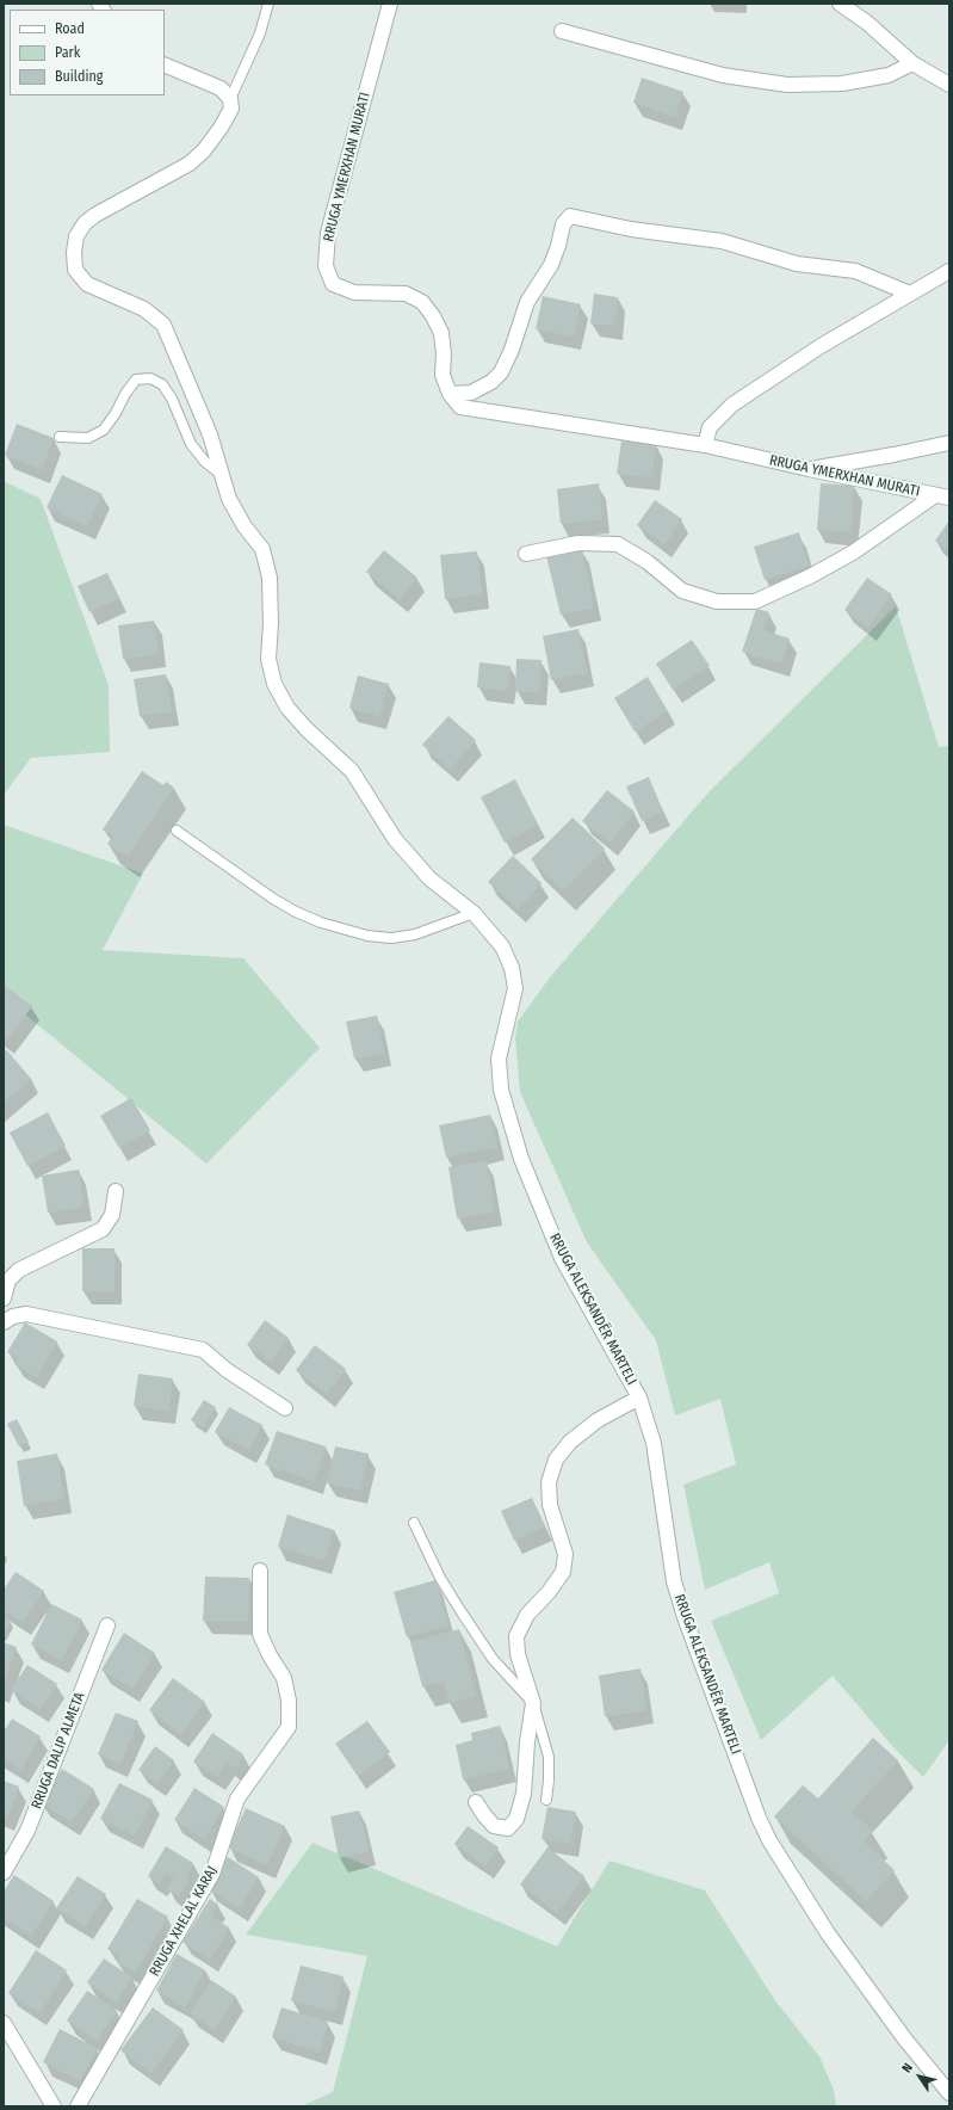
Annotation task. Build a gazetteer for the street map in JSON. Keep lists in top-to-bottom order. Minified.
{"streets":{"street":["RRUGA YMERXHAN MURATI","RRUGA ALEKSANDËR MARTELI","RRUGA DALIP ALMETA","RRUGA XHELAL KARAJ"]},"legend":["Road","Park","Building"],"north":"top left"}
